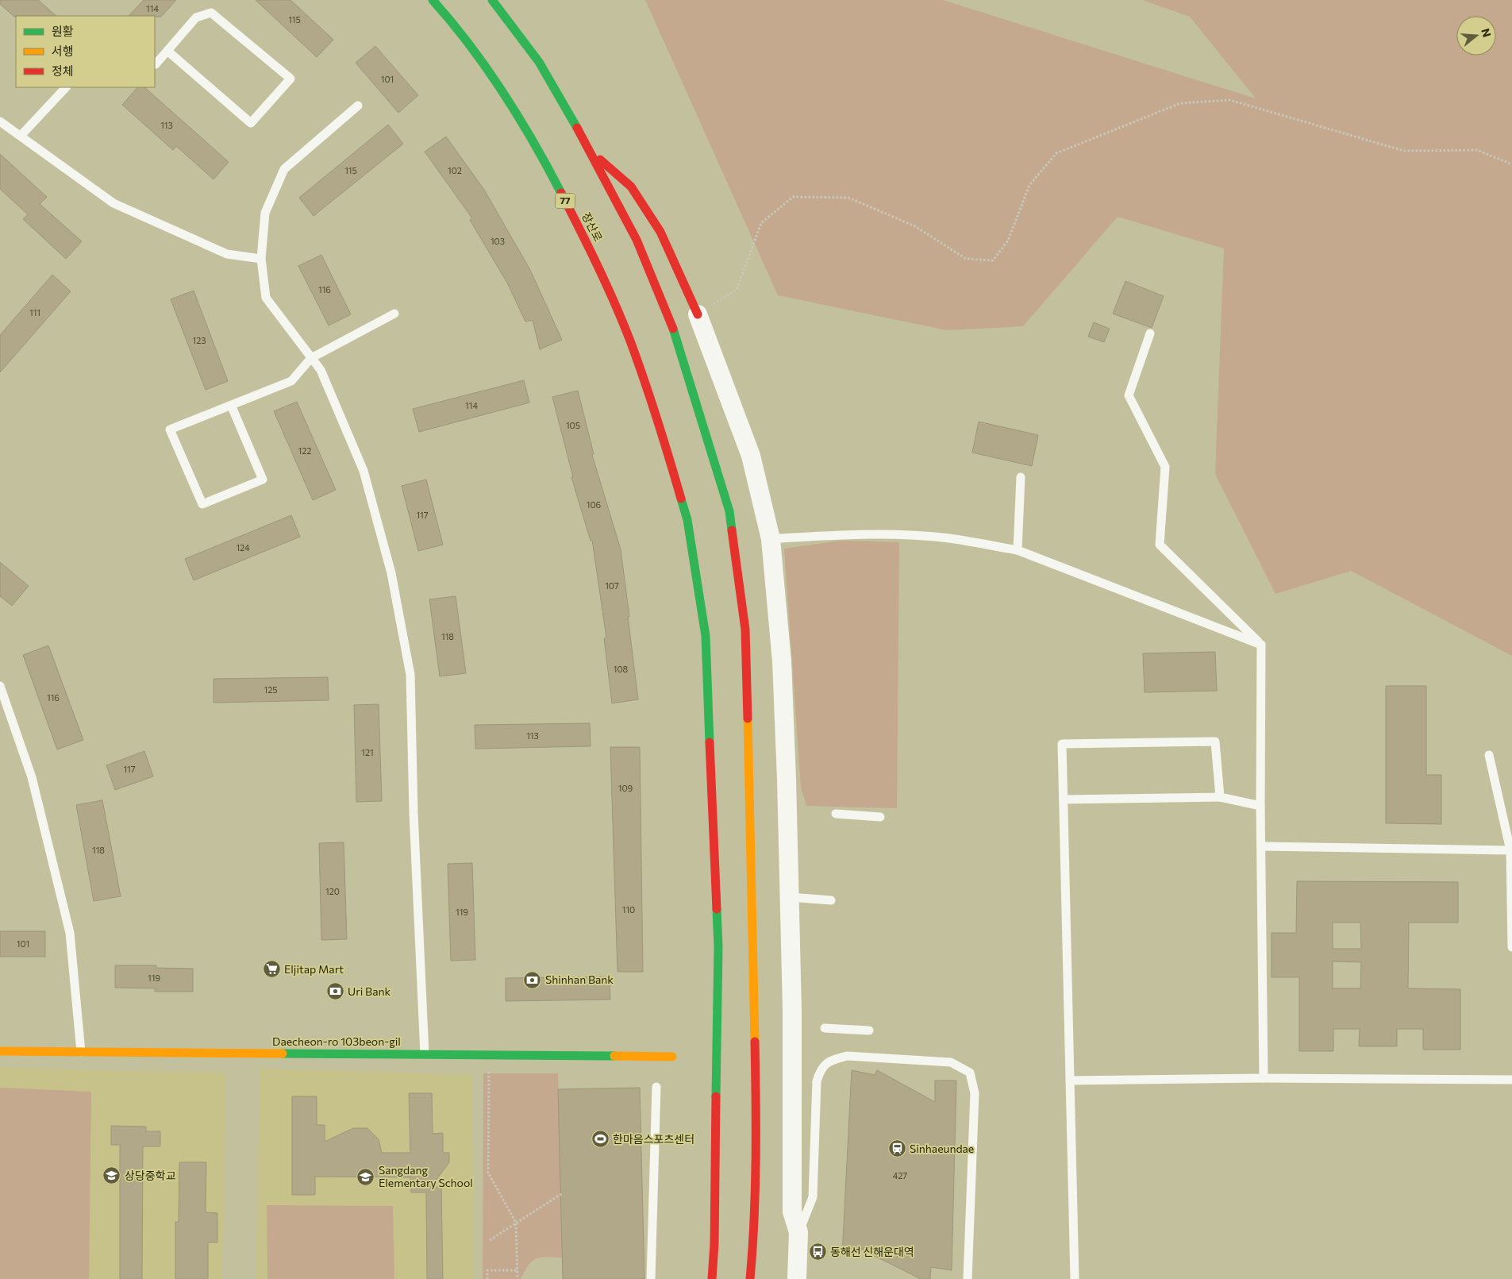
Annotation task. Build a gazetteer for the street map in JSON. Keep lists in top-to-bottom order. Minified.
{"streets":{"main road":["77","장산로","Daecheon-ro 103beon-gil"]},"places":{"supermarket":["Eljitap Mart"],"bank":["Shinhan Bank","Uri Bank"],"sports":["한마음스포츠센터"],"station":["Sinhaeundae"],"school or university":["상당중학교","Sangdang Elementary School"],"bus stop":["동해선 신해운대역"]},"house_numbers":["114","115","101","113","115","102","103","116","111","123","114","105","122","106","117","124","107","118","108","125","116","113","121","117","109","118","120","110","119","101","119","427"],"legend":["원활","서행","정체"],"north":"right"}
